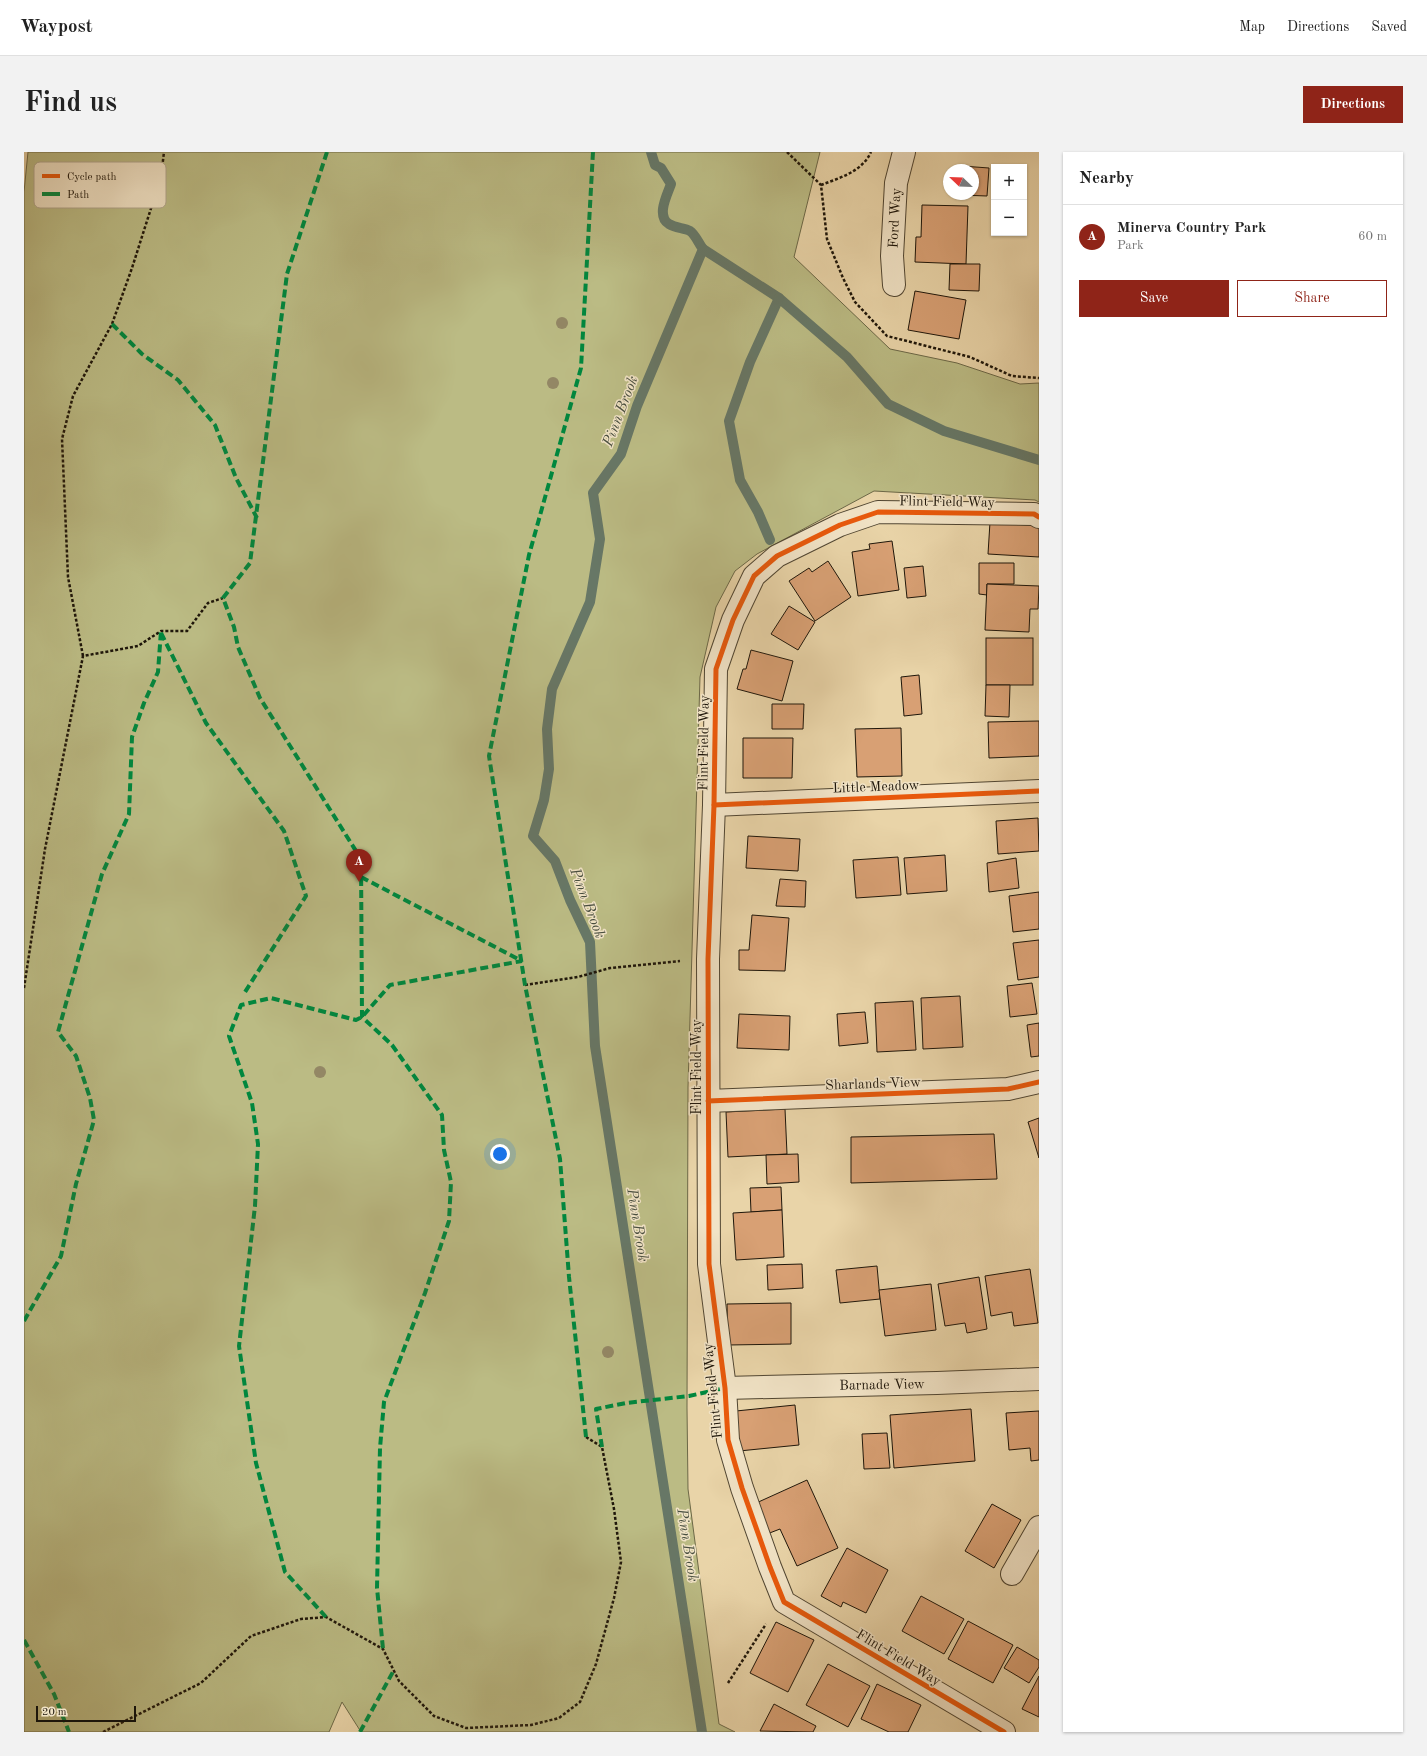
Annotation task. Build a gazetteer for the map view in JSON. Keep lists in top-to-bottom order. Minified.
{"streets":{"street":["Ford Way","Flint Field Way","Little Meadow","Sharlands View","Barnade View"]},"crossings":[["Flint Field Way","Little Meadow"],["Flint Field Way","Sharlands View"],["Flint Field Way","Barnade View"]],"water":["Pinn Brook"],"legend":["Cycle path","Path"],"scale_bar":"20 m","north":"top left","page":{"header":"Waypost","nav":["Map","Directions","Saved"],"buttons":["Directions",["Save","Share"]],"title":"Find us","heading":"Nearby","map_buttons":["+","−"],"list":[{"mark":"A","name":"Minerva Country Park","note":"Park","value":"60 m"}],"pins":"A","scale":"20 m"}}
